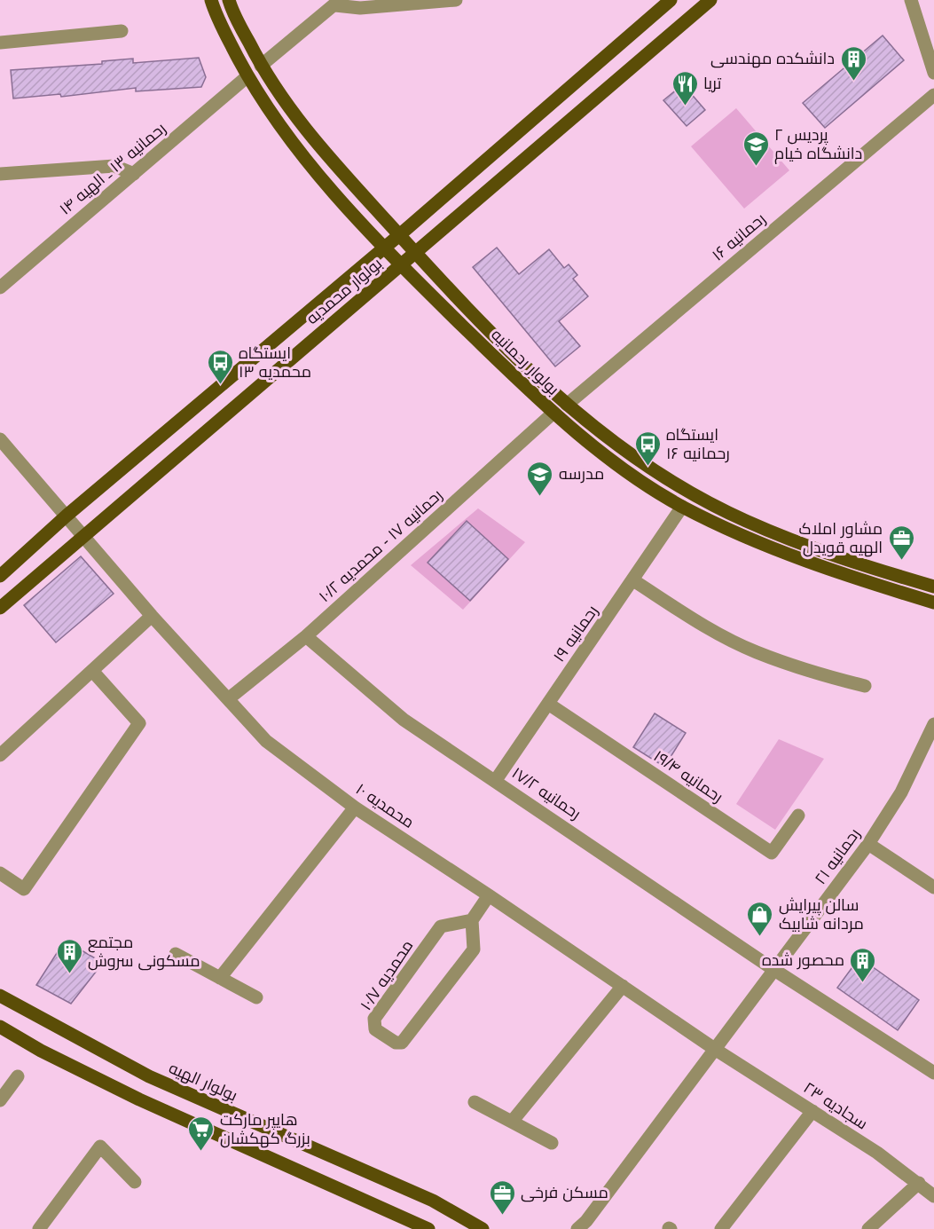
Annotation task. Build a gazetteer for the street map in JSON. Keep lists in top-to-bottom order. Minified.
{"streets":{"main road":["بولوار محمدیه","بولوار رحمانیه","بولوار الهیه"],"street":["رحمانیه ۱۳ ـ الهیه ۱۴","رحمانیه ۱۶","رحمانیه ۱۷ - محمدیه ۱۰/۲","رحمانیه ۱۹","رحمانیه ۱۹/۴","رحمانیه ۱۷/۲","محمدیه ۱۰","رحمانیه ۲۱","محمدیه ۱۰/۷","سجادیه ۲۳"]},"crossings":[["رحمانیه ۱۳ ـ الهیه ۱۴","بولوار رحمانیه"],["رحمانیه ۱۶","بولوار رحمانیه"],["بولوار محمدیه","بولوار رحمانیه"],["بولوار محمدیه","محمدیه ۱۰"],["بولوار رحمانیه","رحمانیه ۱۷ - محمدیه ۱۰/۲"],["بولوار رحمانیه","رحمانیه ۱۹"],["رحمانیه ۱۷ - محمدیه ۱۰/۲","رحمانیه ۱۷/۲"],["رحمانیه ۱۷ - محمدیه ۱۰/۲","محمدیه ۱۰"],["رحمانیه ۱۹","رحمانیه ۱۹/۴"],["رحمانیه ۱۹","رحمانیه ۱۷/۲"],["رحمانیه ۱۷/۲","رحمانیه ۲۱"],["محمدیه ۱۰","رحمانیه ۲۱"],["محمدیه ۱۰","سجادیه ۲۳"],["رحمانیه ۲۱","سجادیه ۲۳"]],"places":{"building":["دانشکده مهندسی","مجتمع مسکونی سروش","محصور شده"],"restaurant":["تریا"],"school or university":["پردیس ۲ دانشگاه خیام","مدرسه"],"bus stop":["ایستگاه محمدیه ۱۳","ایستگاه رحمانیه ۱۶"],"office":["مشاور املاک الهیه قویدل","مسکن فرخی"],"shop":["سالن پیرایش مردانه شابیک"],"supermarket":["هایپر مارکت بزرگ کهکشان"]}}
